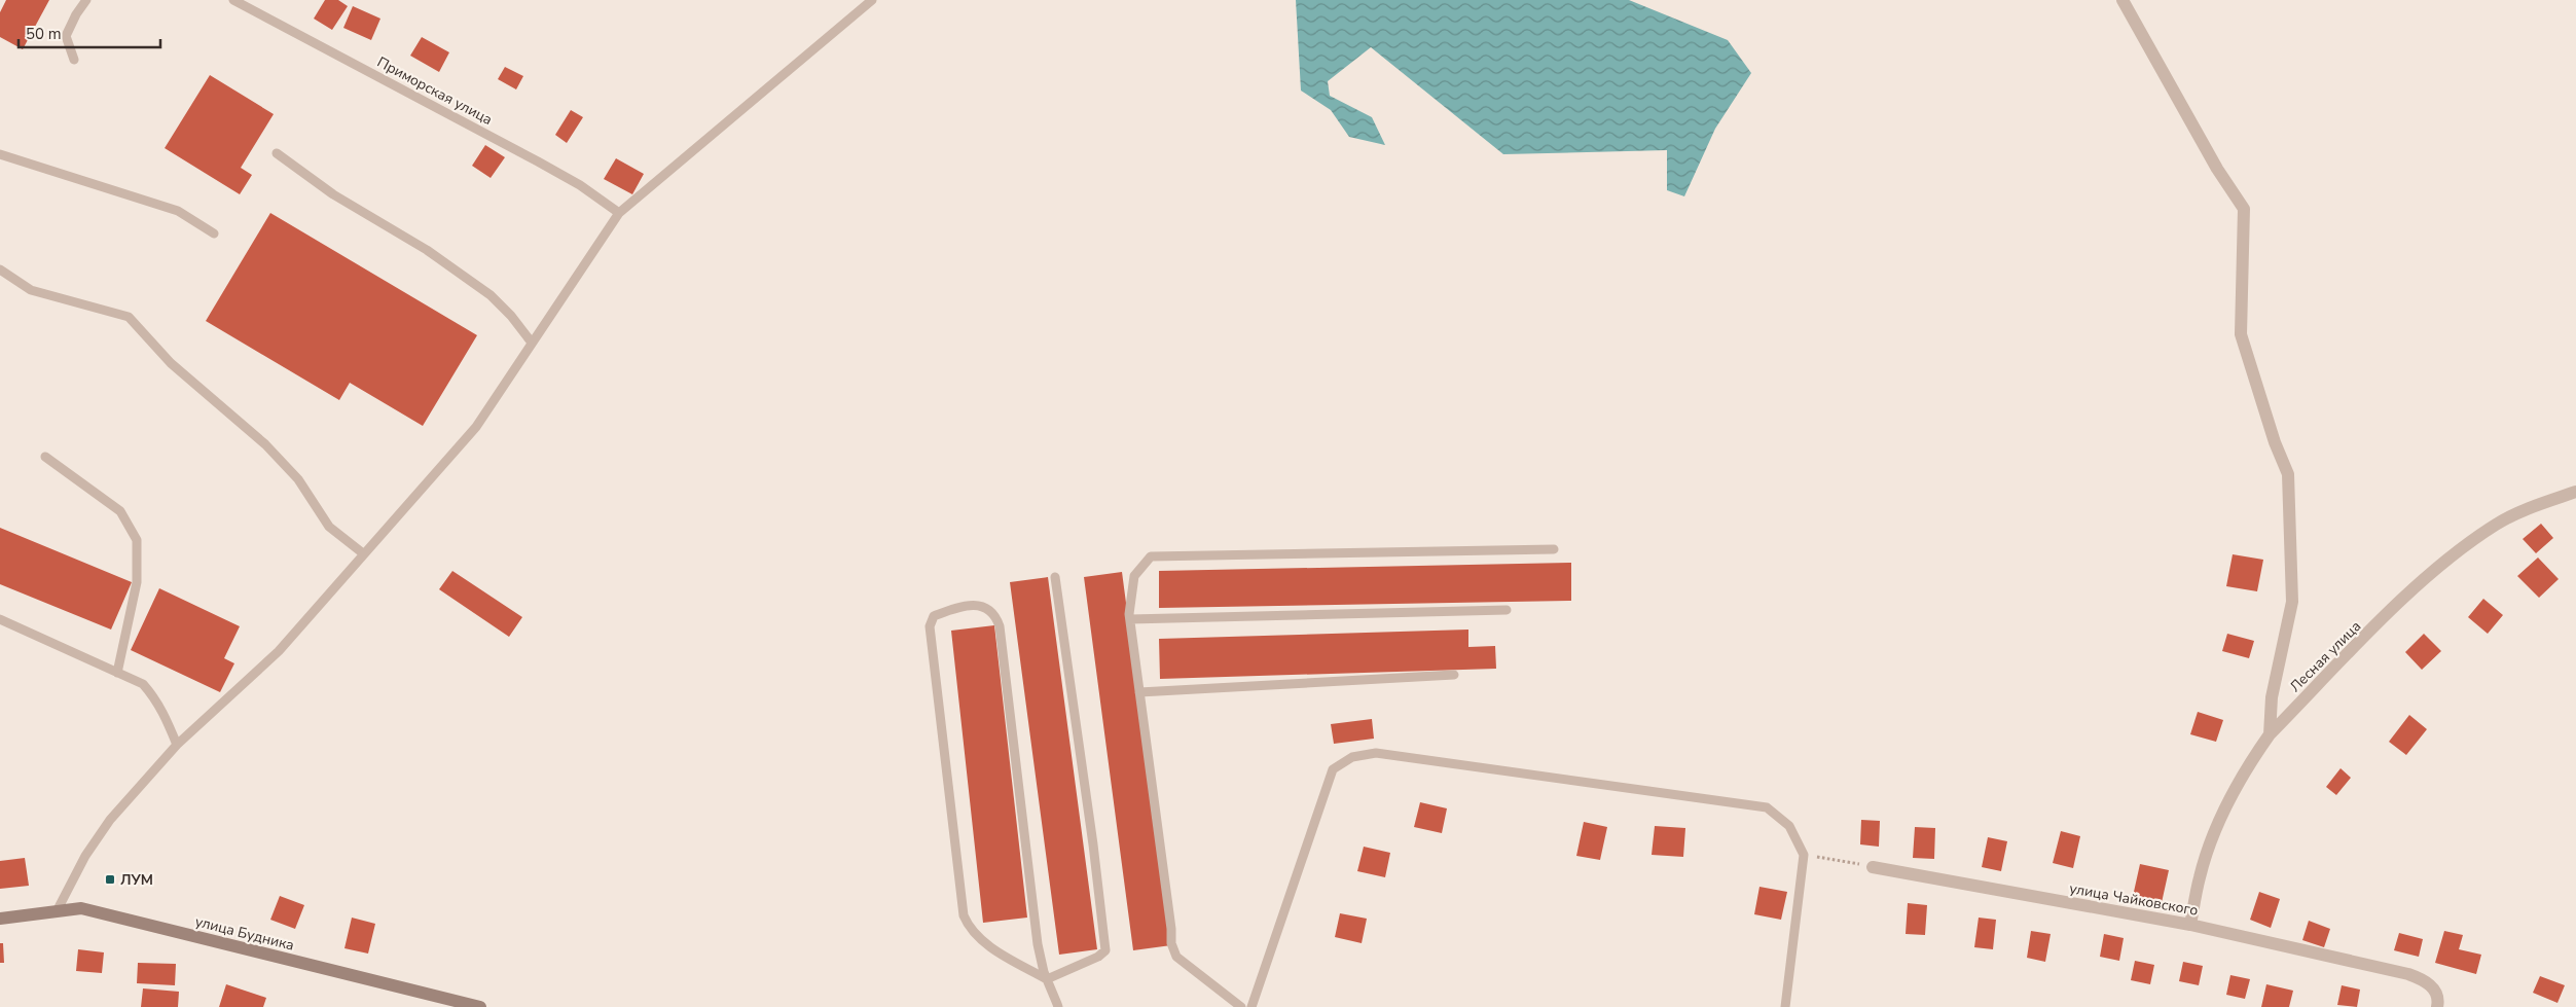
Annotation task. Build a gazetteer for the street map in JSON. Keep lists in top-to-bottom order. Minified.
{"streets":{"street":["Лесная улица","улица Чайковского","улица Будника"],"lane":["Приморская улица"]},"crossings":[["Лесная улица","улица Чайковского"]],"places":{"transit":["ЛУМ"]},"scale_bar":"50 m"}
